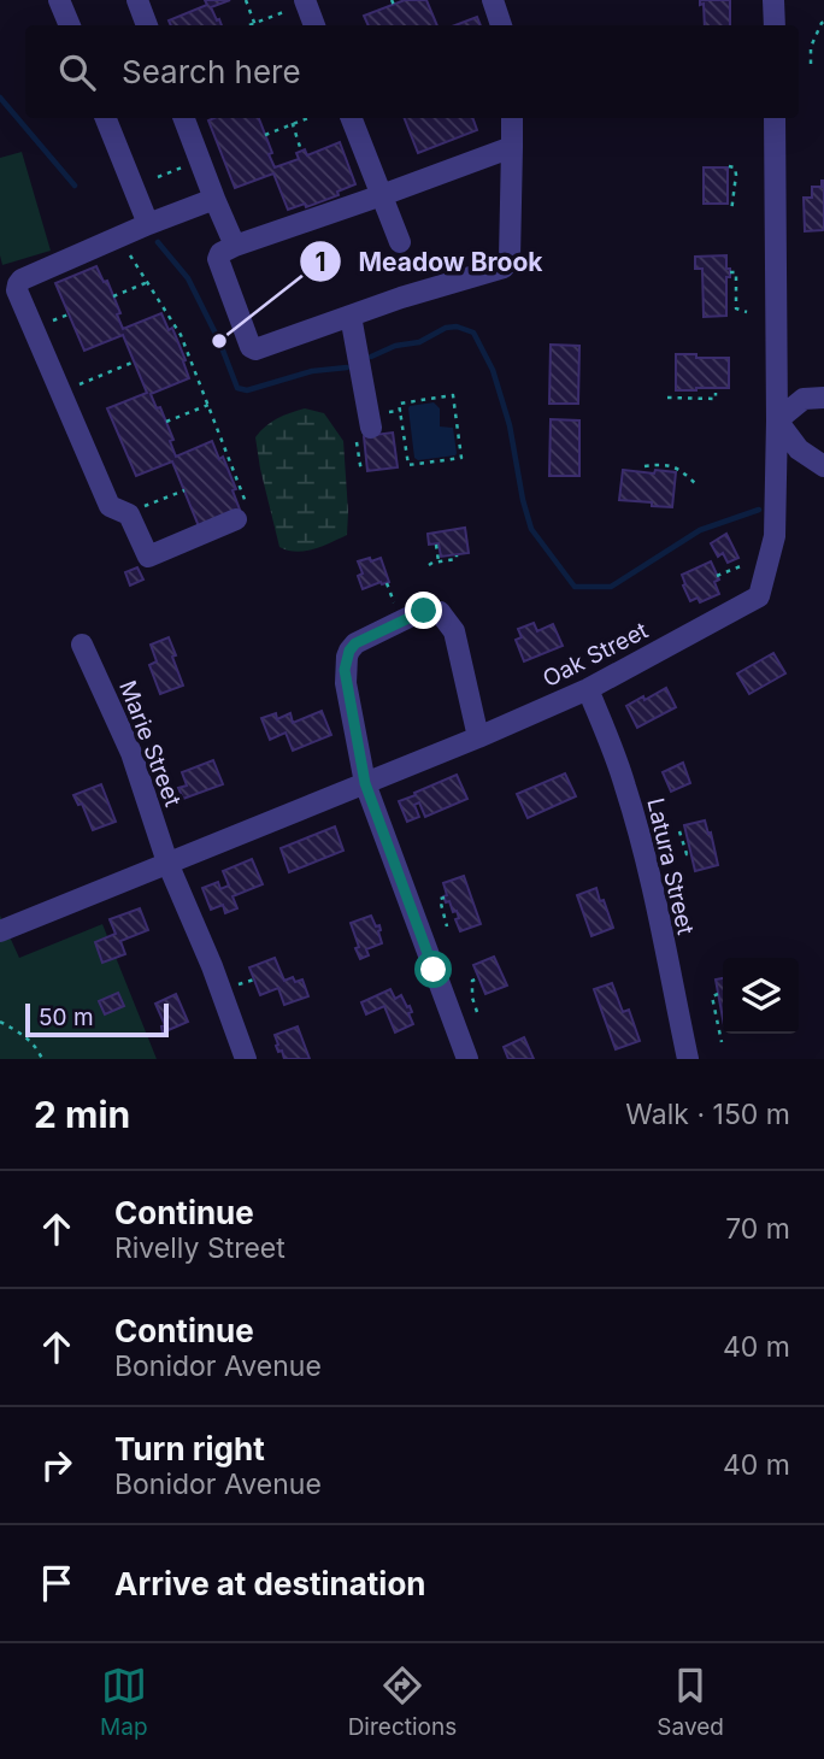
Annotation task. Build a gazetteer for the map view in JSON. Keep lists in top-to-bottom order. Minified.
{"streets":{"street":["Oak Street","Marie Street","Latura Street"]},"crossings":[["Oak Street","Marie Street"],["Oak Street","Latura Street"]],"places":["Meadow Brook"],"scale_bar":"50 m","page":{"search":"Search here","scale":"50 m","heading":["2 min","Walk · 150 m"],"list":[["Continue","Rivelly Street","70 m"],["Continue","Bonidor Avenue","40 m"],["Turn right","Bonidor Avenue","40 m"],"Arrive at destination"],"nav":["Map","Directions","Saved"]}}
